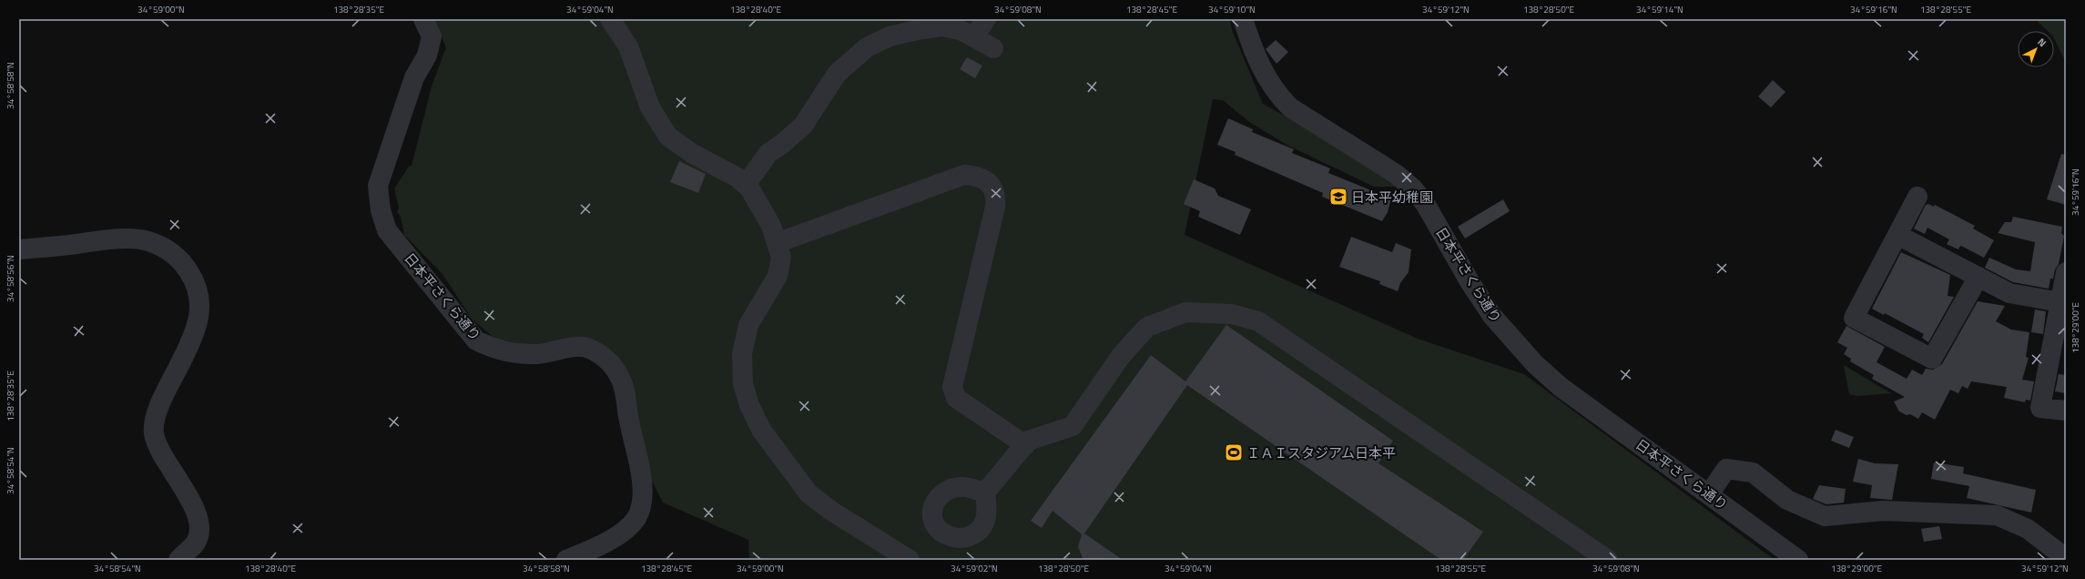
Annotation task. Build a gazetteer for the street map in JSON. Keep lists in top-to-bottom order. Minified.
{"streets":{"street":["日本平さくら通り"]},"places":{"school or university":["日本平幼稚園"],"sports":["ＩＡＩスタジアム日本平"]},"north":"top right","coordinates":["34°59'00\"N","138°28'35\"E","34°59'04\"N","138°28'40\"E","34°59'08\"N","138°28'45\"E","34°59'10\"N","34°59'12\"N","138°28'50\"E","34°59'14\"N","34°59'16\"N","138°28'55\"E","34°58'58\"N","34°58'56\"N","138°29'00\"E","34°58'54\"N","34°59'02\"N"]}
